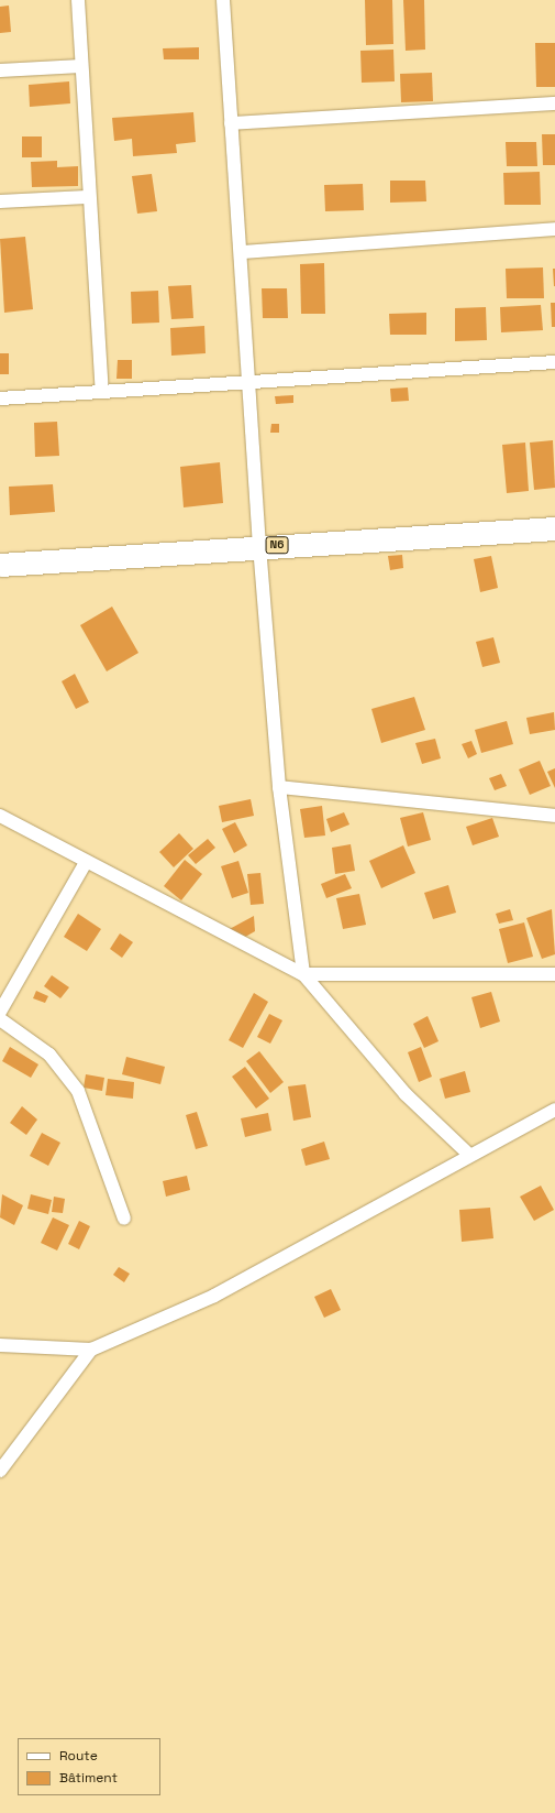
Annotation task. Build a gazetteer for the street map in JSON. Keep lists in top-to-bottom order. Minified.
{"streets":{"highway":["N6"]},"legend":["Route","Bâtiment"]}
